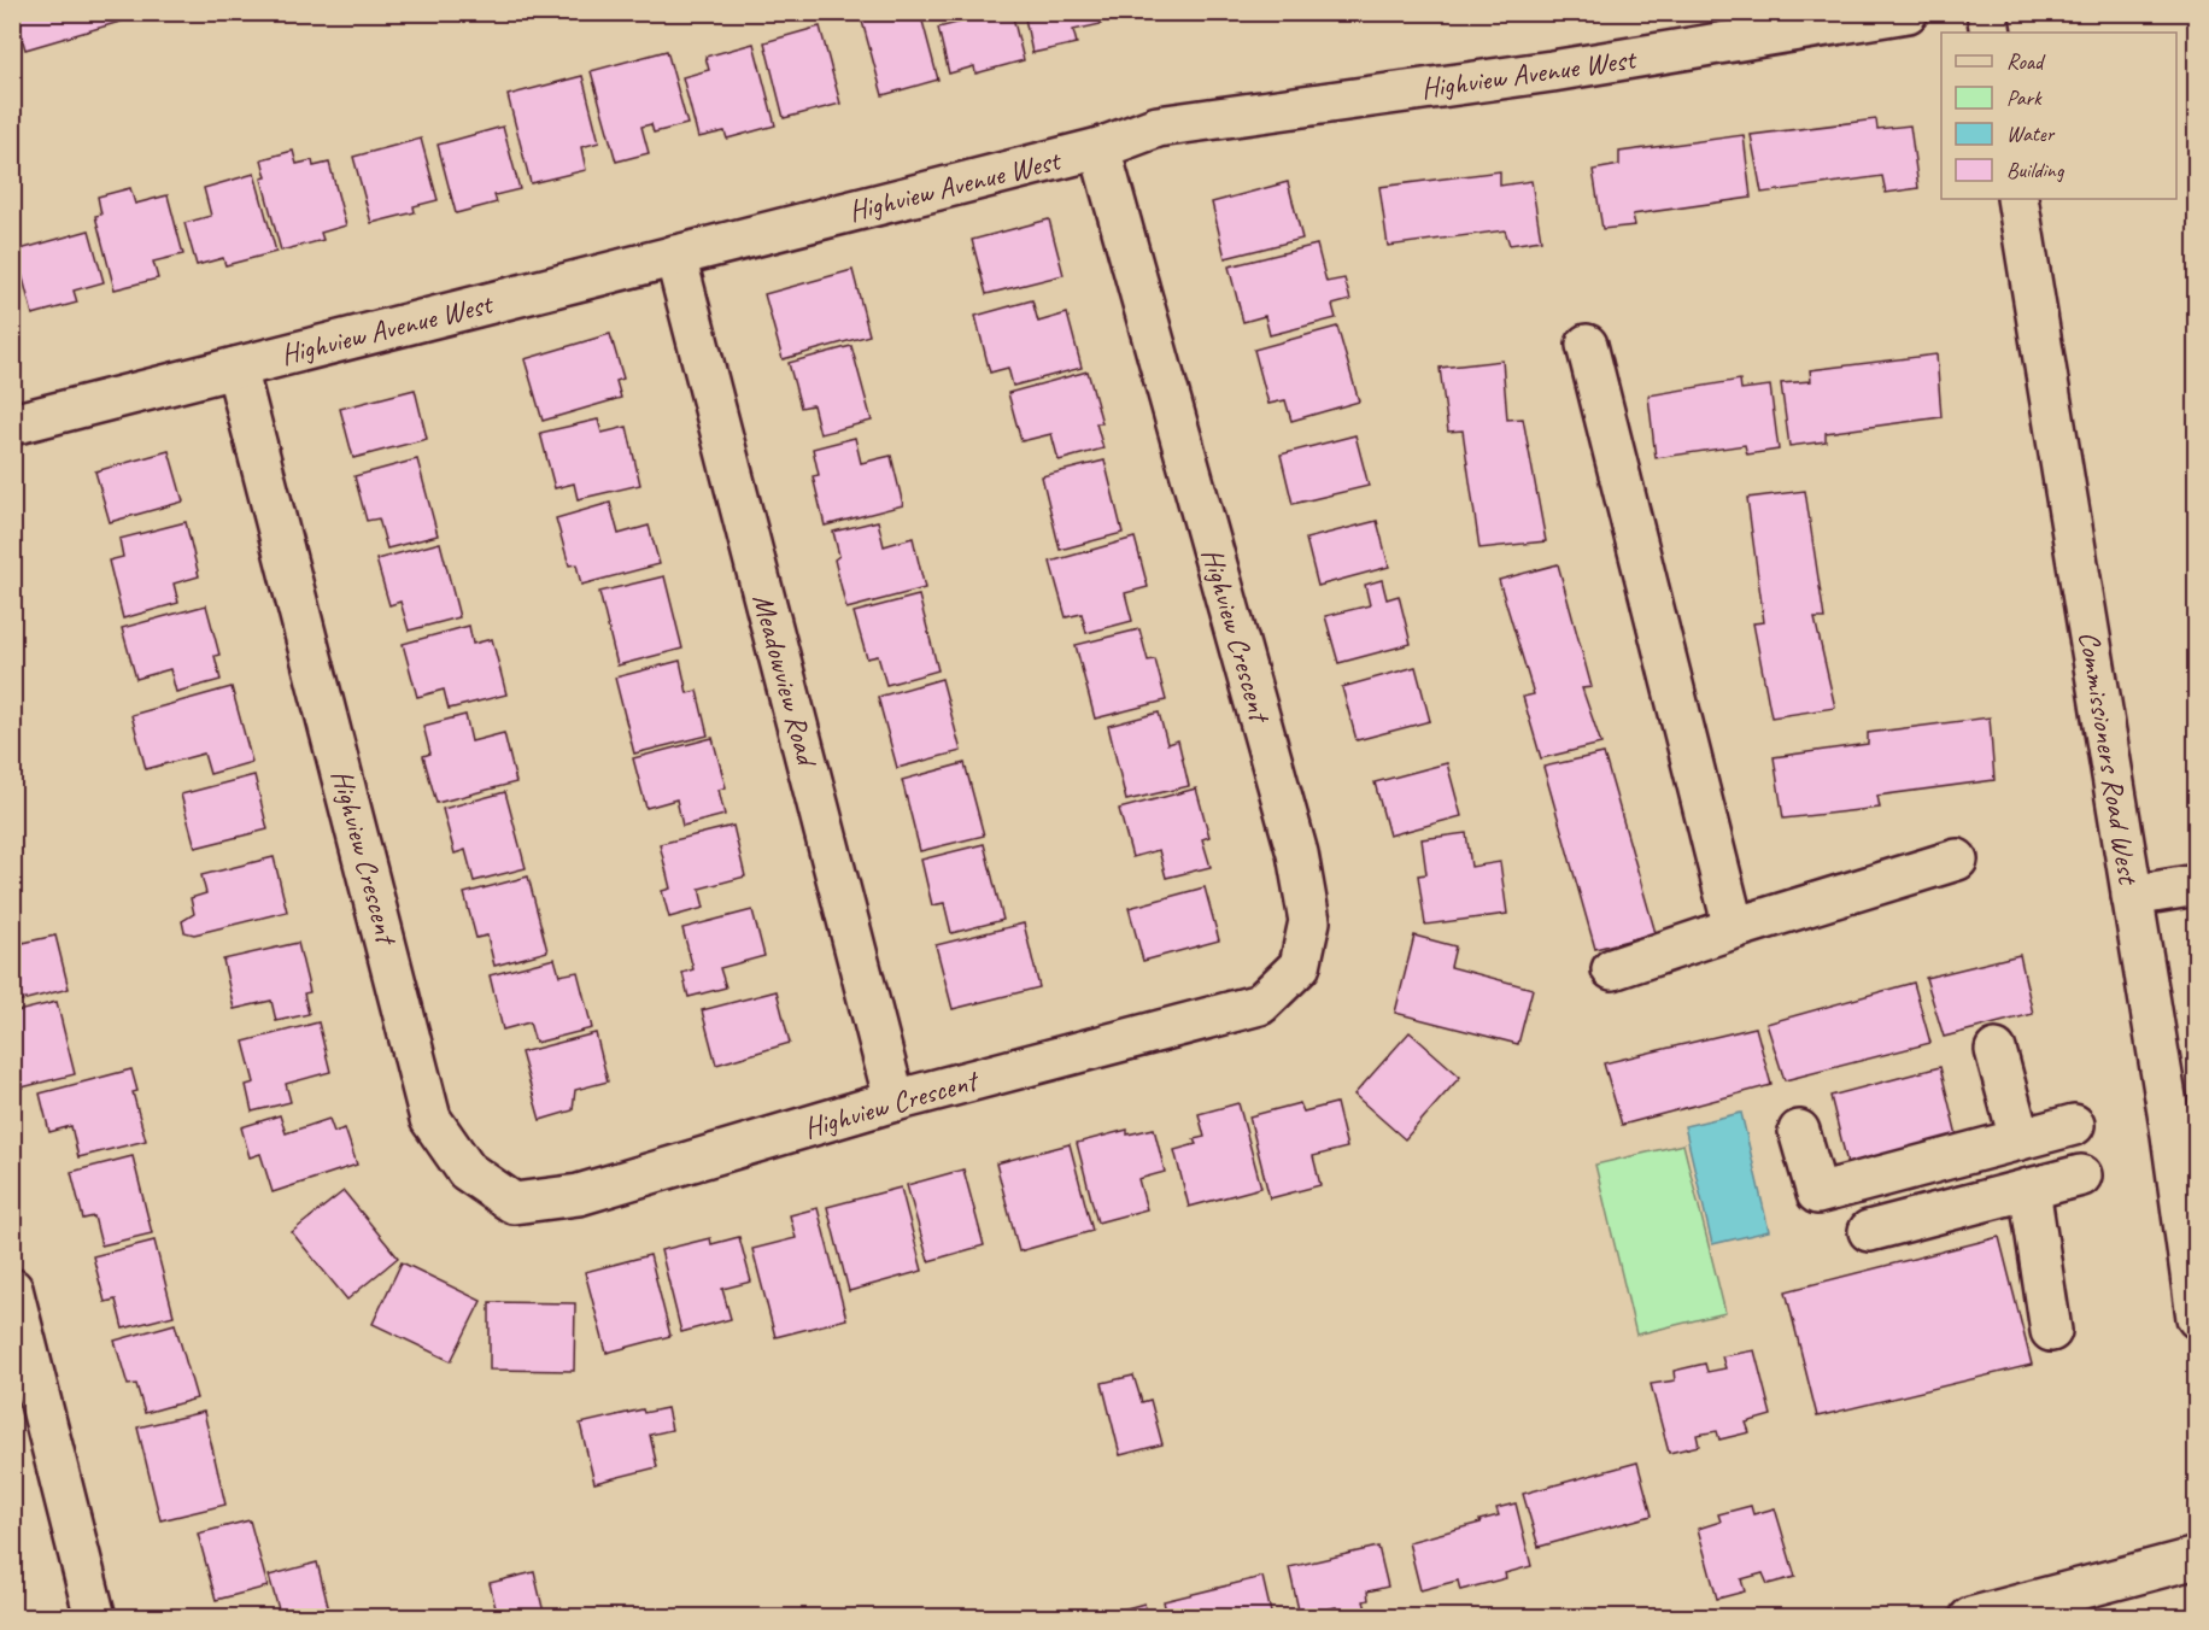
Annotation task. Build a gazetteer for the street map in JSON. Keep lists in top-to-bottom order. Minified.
{"streets":{"street":["Highview Avenue West","Highview Crescent","Meadowview Road","Commissioners Road West"]},"crossings":[["Highview Avenue West","Highview Crescent"],["Highview Avenue West","Meadowview Road"],["Highview Crescent","Meadowview Road"]],"legend":["Road","Park","Water","Building"]}
